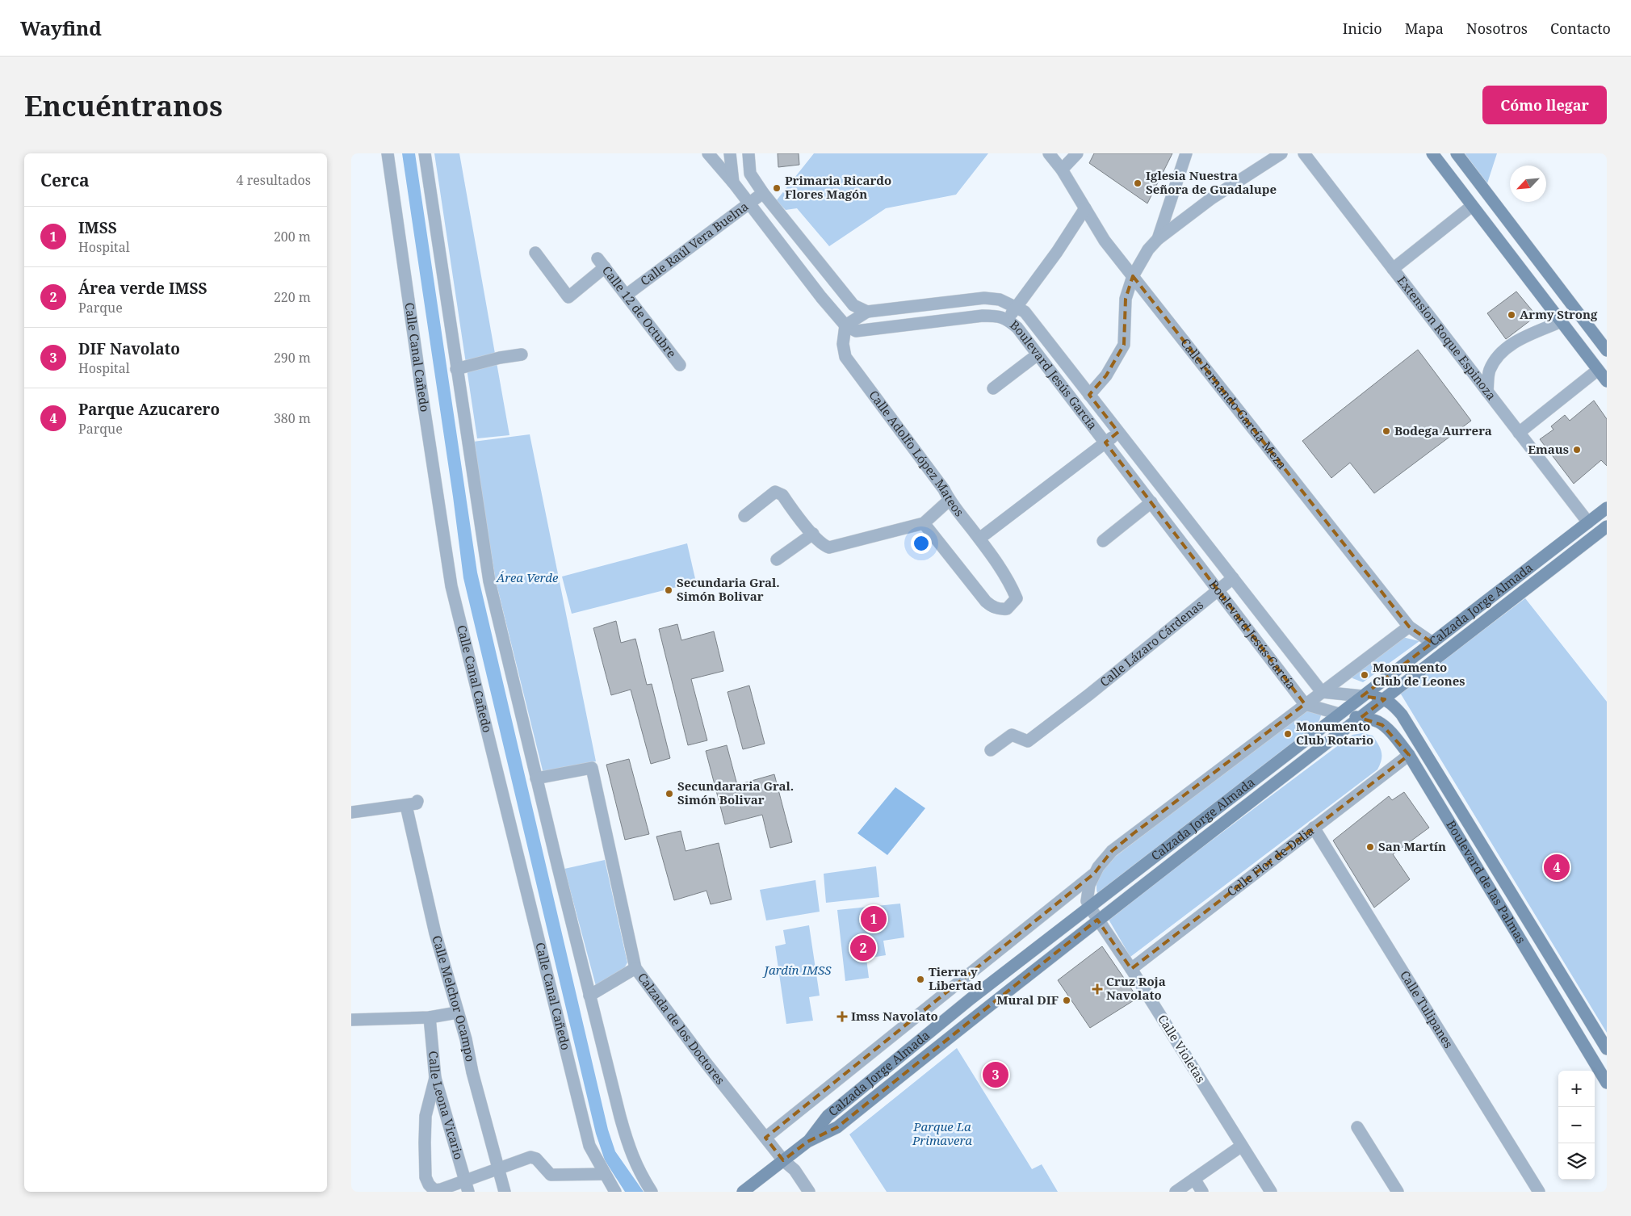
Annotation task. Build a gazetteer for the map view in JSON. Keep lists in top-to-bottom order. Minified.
{"streets":{"street":["Calle Raúl Vera Buelna","Calle 12 de Octubre","Extension Roque Espinoza","Calle Canal Cañedo","Boulevard Jesús García","Calle Fernando García Meza","Calle Adolfo López Mateos","Calzada Jorge Almada","Calle Lázaro Cárdenas","Calle Flor de Dalia","Boulevard de las Palmas","Calle Melchor Ocampo","Calle Tulipanes","Calzada de los Doctores","Calle Violetas","Calle Leona Vicario"]},"crossings":[["Calle Raúl Vera Buelna","Calle 12 de Octubre"],["Extension Roque Espinoza","Calzada Jorge Almada"],["Boulevard Jesús García","Calle Adolfo López Mateos"],["Boulevard Jesús García","Calle Lázaro Cárdenas"],["Calle Fernando García Meza","Calzada Jorge Almada"],["Calzada Jorge Almada","Boulevard de las Palmas"],["Calzada Jorge Almada","Calzada de los Doctores"],["Calzada Jorge Almada","Calle Violetas"],["Calle Flor de Dalia","Boulevard de las Palmas"],["Calle Flor de Dalia","Calle Tulipanes"],["Calle Flor de Dalia","Calle Violetas"]],"parks":["Área Verde","Jardín IMSS","Parque La Primavera"],"places":{"other":["Iglesia Nuestra Señora de Guadalupe","Primaria Ricardo Flores Magón","Army Strong","Bodega Aurrera","Emaus","Secundaria Gral. Simón Bolivar","Monumento Club de Leones","Monumento Club Rotario","Secundararia Gral. Simón Bolivar","San Martín","Tierra y Libertad","Mural DIF"],"health":["Cruz Roja Navolato","Imss Navolato"]},"north":"bottom left","page":{"header":"Wayfind","nav":["Inicio","Mapa","Nosotros","Contacto"],"buttons":"Cómo llegar","title":"Encuéntranos","heading":["Cerca","4 resultados"],"list":[{"mark":"1","name":"IMSS","note":"Hospital","value":"200 m"},{"mark":"2","name":"Área verde IMSS","note":"Parque","value":"220 m"},{"mark":"3","name":"DIF Navolato","note":"Hospital","value":"290 m"},{"mark":"4","name":"Parque Azucarero","note":"Parque","value":"380 m"}],"pins":["4","1","2","3"],"map_buttons":["+","−"]}}
